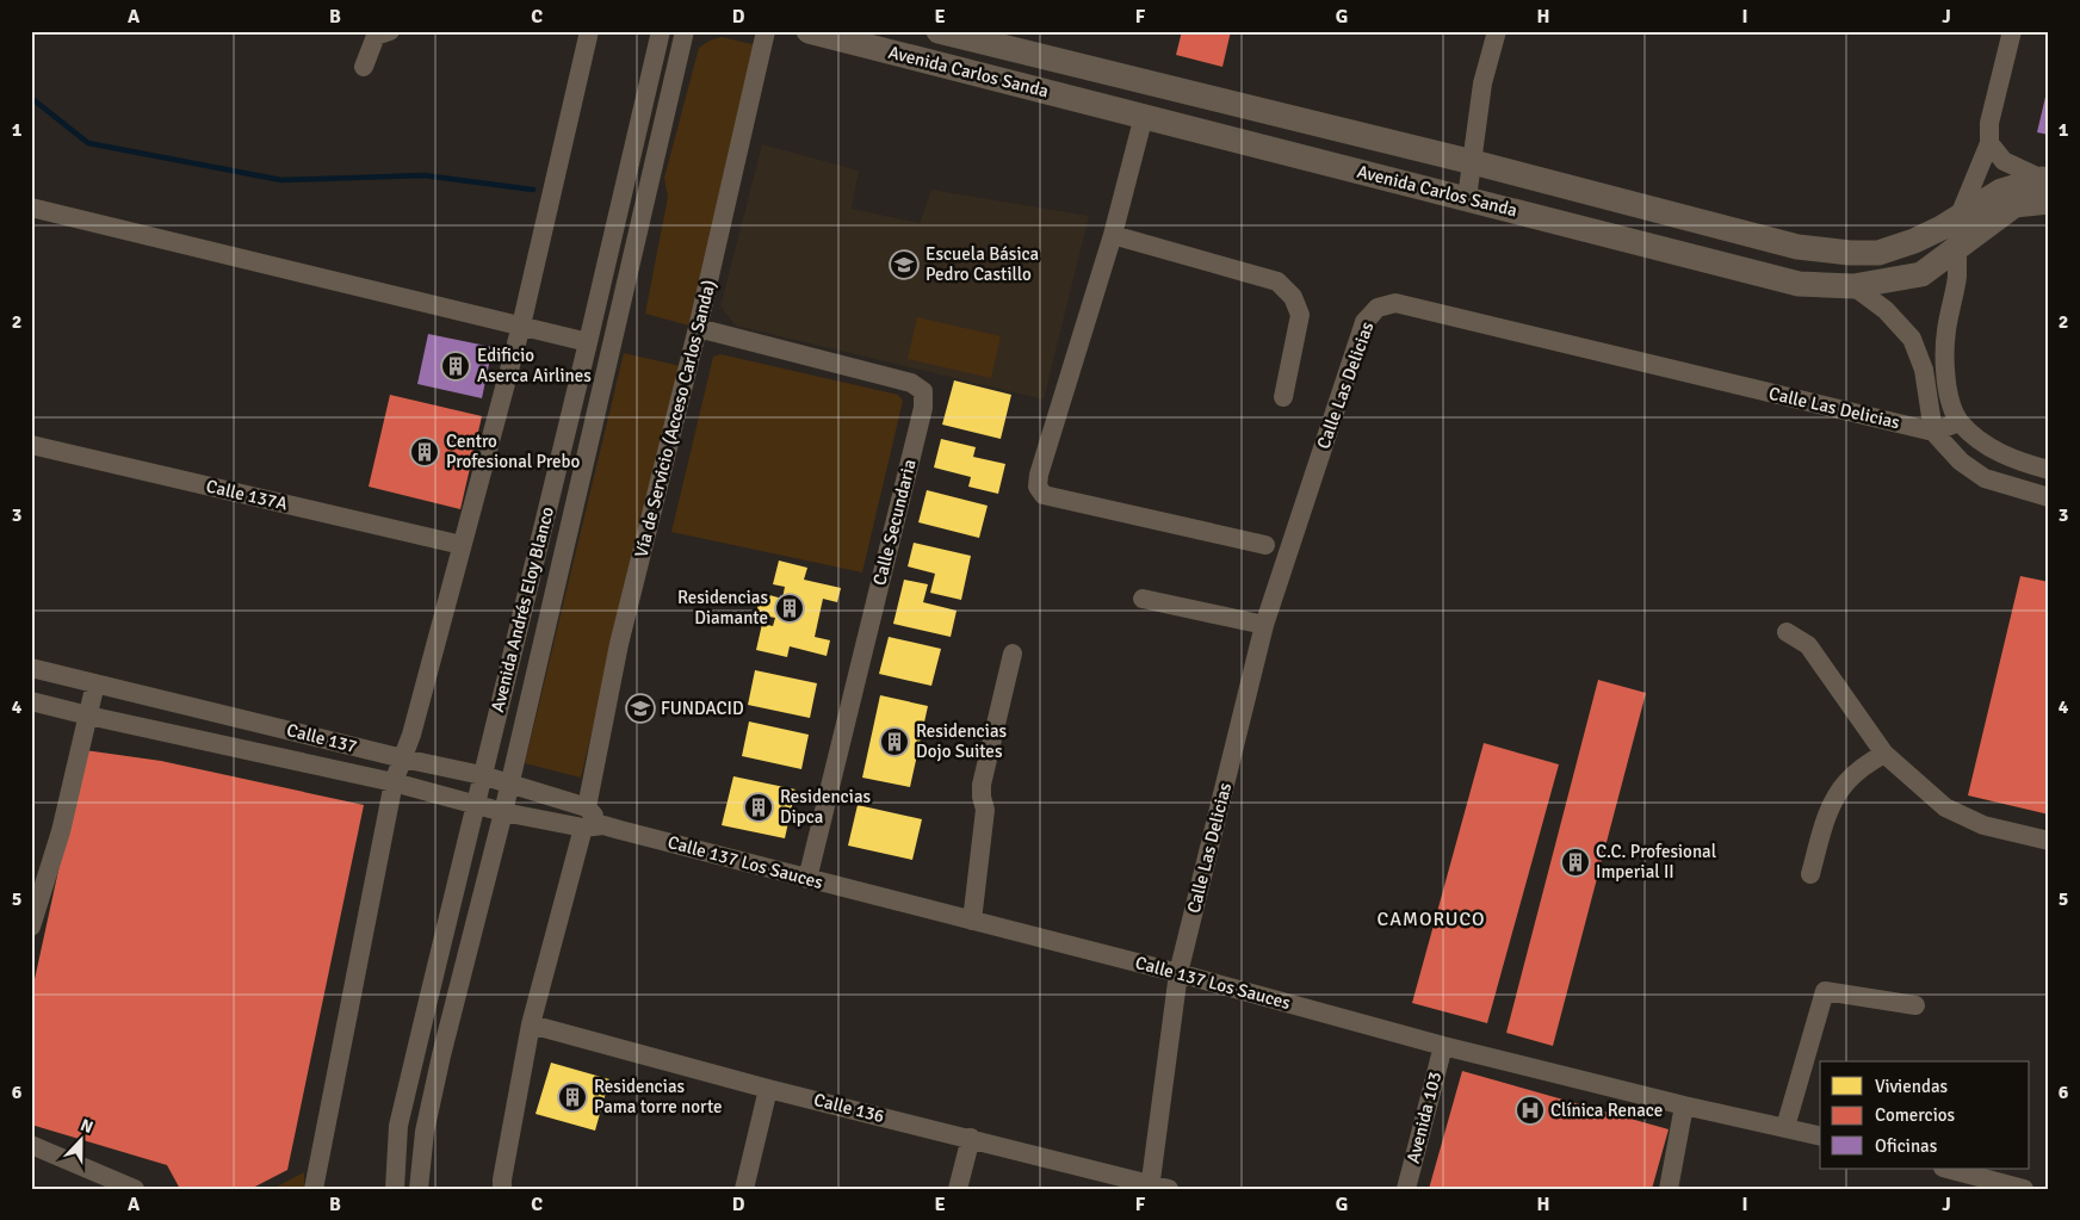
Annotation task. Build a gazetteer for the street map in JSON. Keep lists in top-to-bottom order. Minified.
{"streets":{"street":["Avenida Carlos Sanda","Calle Las Delicias","Vía de Servicio (Acceso Carlos Sanda)","Calle 137A","Calle Secundaria","Avenida Andrés Eloy Blanco","Calle 137","Calle 137 Los Sauces","Calle 136","Avenida 103"]},"crossings":[["Calle Las Delicias","Calle 137 Los Sauces"],["Calle Las Delicias","Calle 136"],["Vía de Servicio (Acceso Carlos Sanda)","Calle Secundaria"],["Vía de Servicio (Acceso Carlos Sanda)","Calle 137"],["Calle Secundaria","Calle 137 Los Sauces"],["Avenida Andrés Eloy Blanco","Calle 137"],["Calle 137","Calle 137 Los Sauces"],["Calle 137 Los Sauces","Avenida 103"]],"districts":["CAMORUCO"],"places":{"school or university":["Escuela Básica Pedro Castillo","FUNDACID"],"building":["Edificio Aserca Airlines","Centro Profesional Prebo","Residencias Diamante","Residencias Dojo Suites","Residencias Dipca","C.C. Profesional Imperial II","Residencias Pama torre norte"],"hospital":["Clínica Renace"]},"legend":["Viviendas","Comercios","Oficinas"],"north":"top","grid":{"columns":["A","B","C","D","E","F","G","H","I","J"],"rows":["1","2","3","4","5","6"]}}
